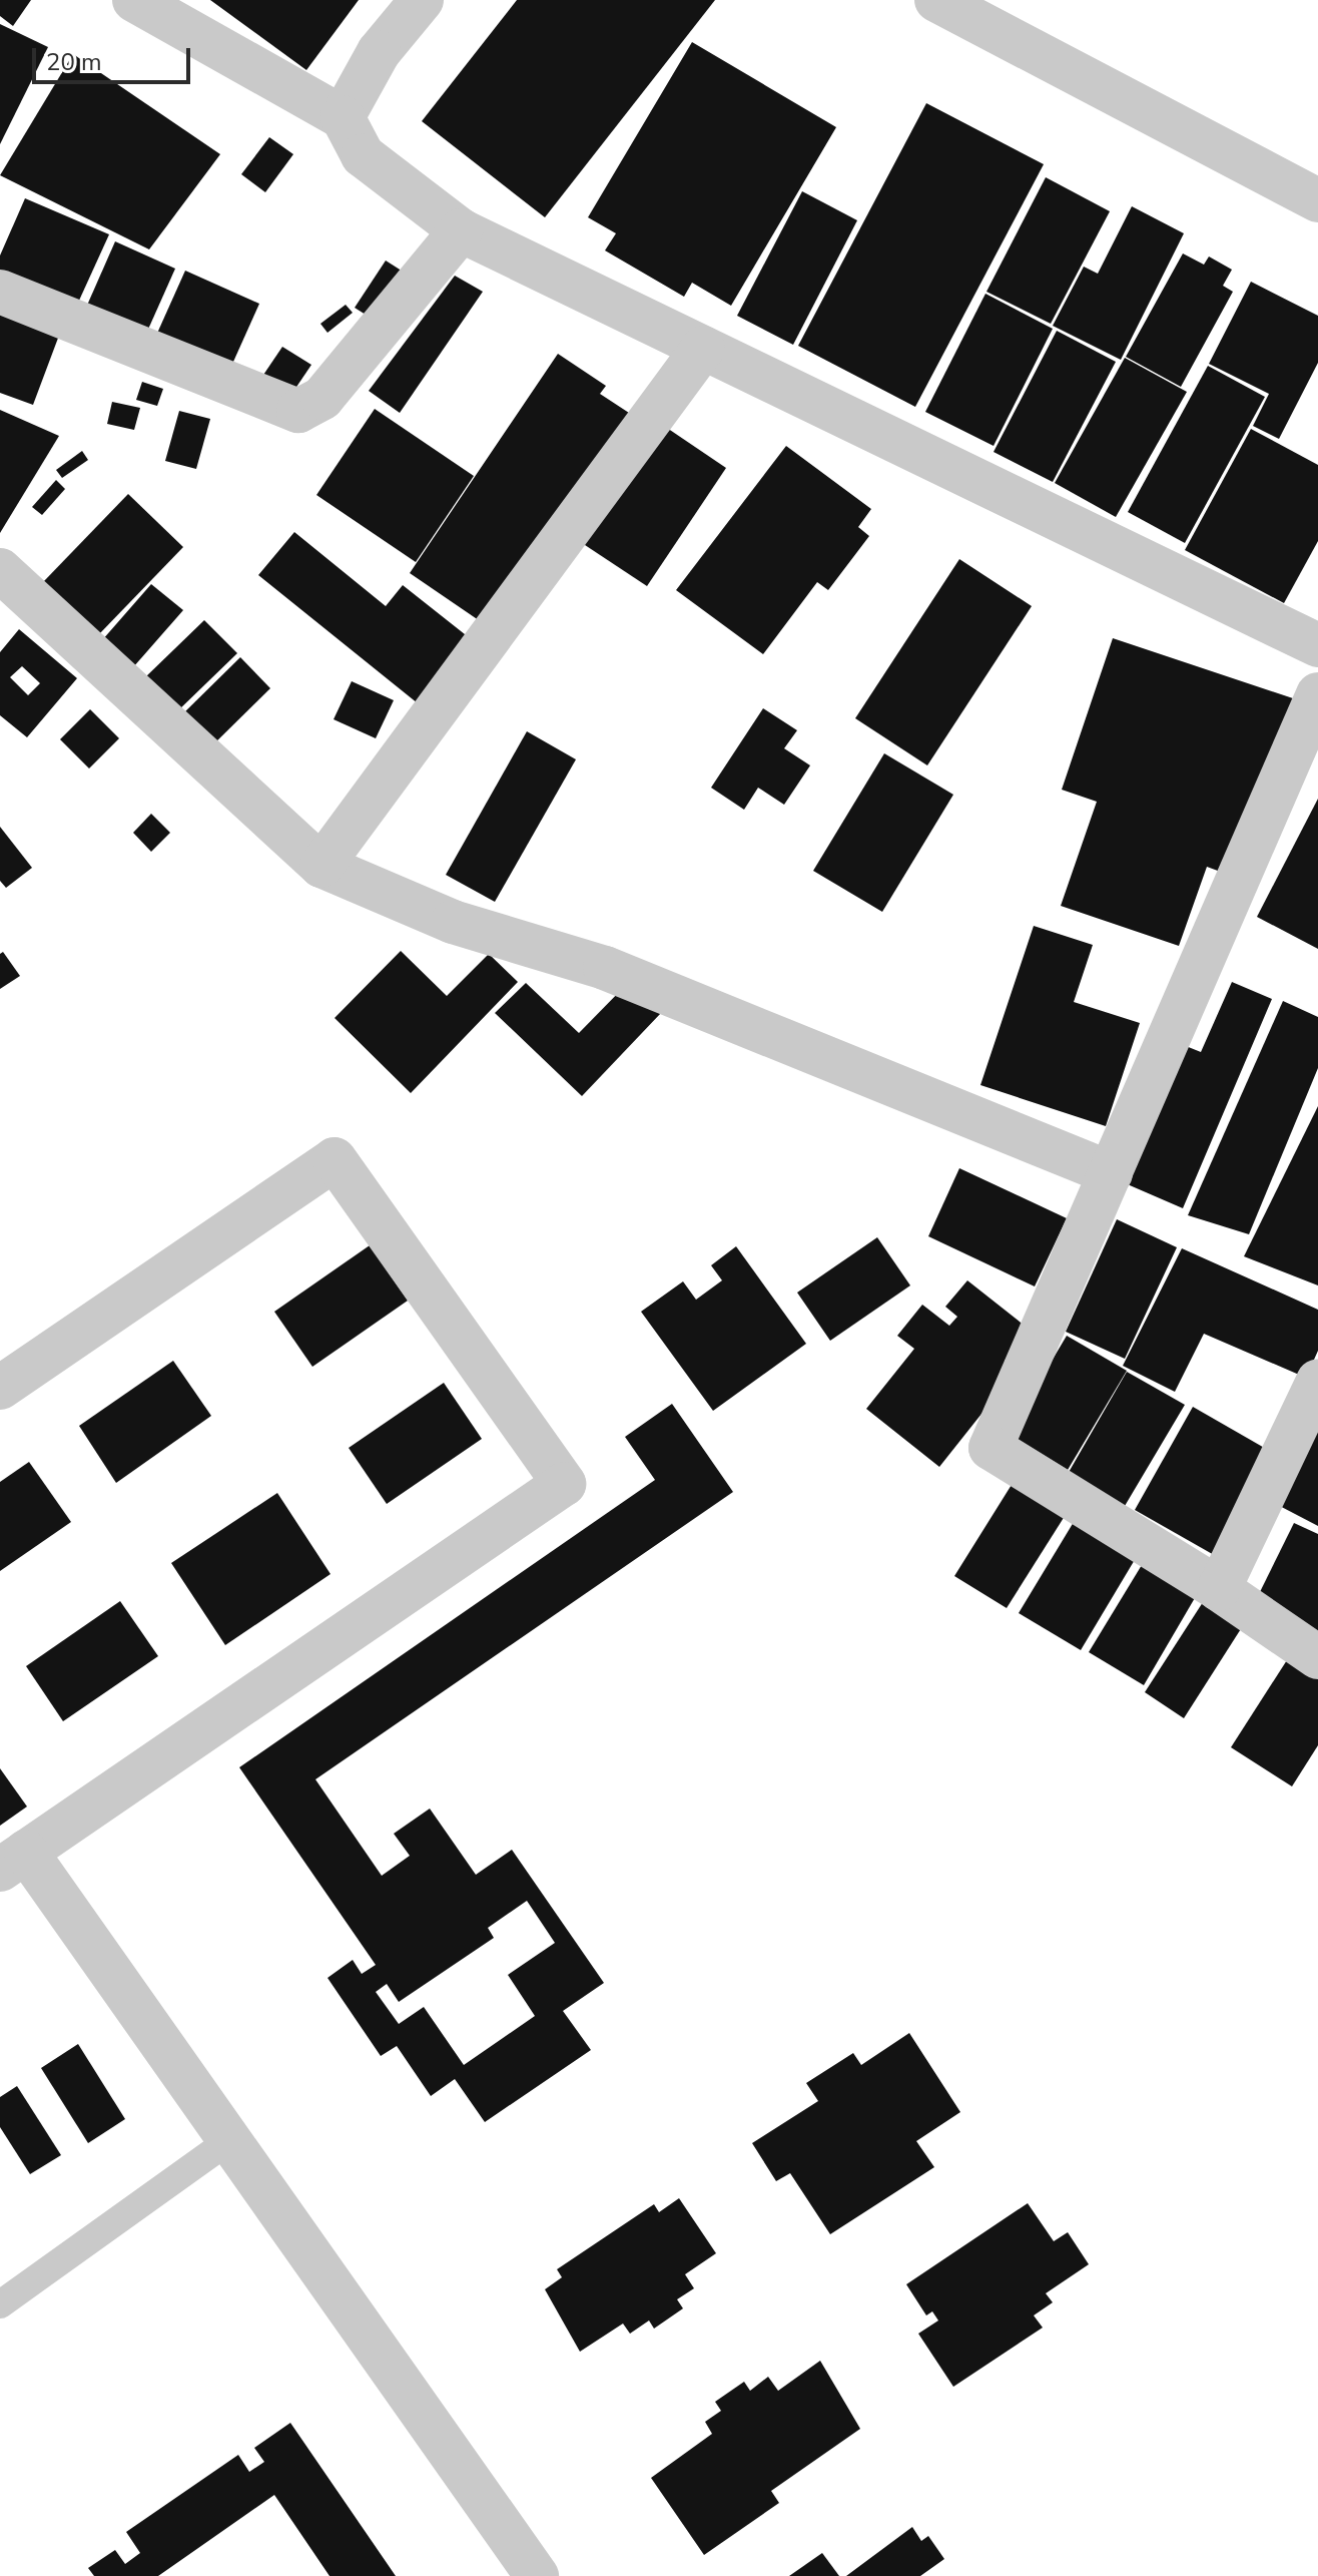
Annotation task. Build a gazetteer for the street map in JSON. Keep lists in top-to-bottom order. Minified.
{"scale_bar":"20 m"}
